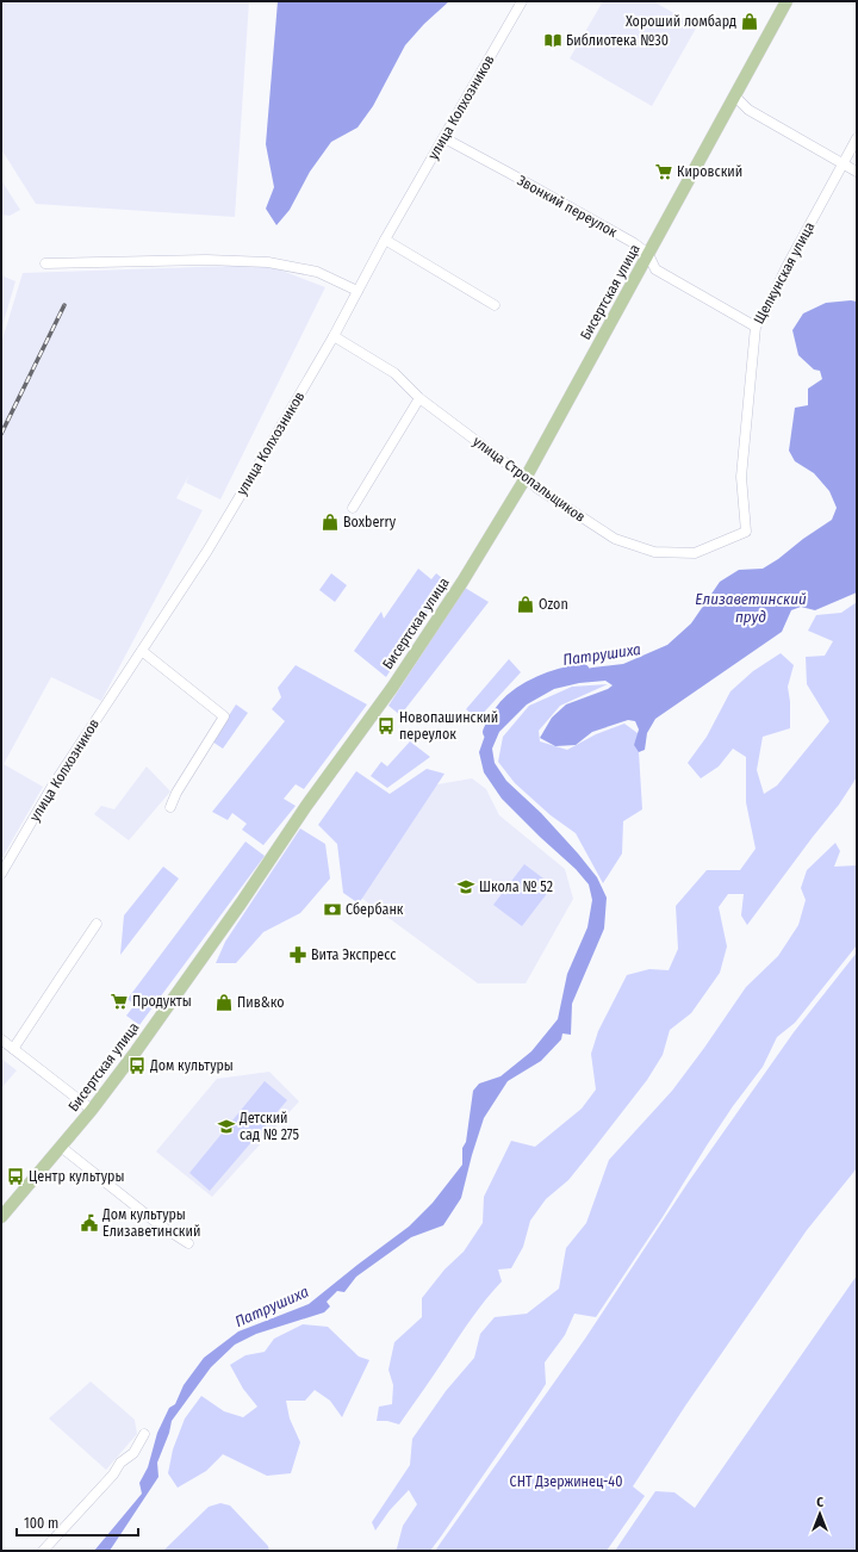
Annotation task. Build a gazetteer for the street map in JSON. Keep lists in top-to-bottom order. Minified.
{"streets":{"main road":["Бисертская улица"],"street":["улица Колхозников","Звонкий переулок","Щелкунская улица","улица Стропальщиков"]},"crossings":[["улица Колхозников","Звонкий переулок"],["улица Колхозников","улица Стропальщиков"],["Звонкий переулок","Щелкунская улица"],["Звонкий переулок","Бисертская улица"],["Щелкунская улица","улица Стропальщиков"],["Бисертская улица","улица Стропальщиков"]],"water":["Елизаветинский пруд","Патрушиха"],"parks":["СНТ Дзержинец-40"],"places":{"shop":["Хороший ломбард","Boxberry","Ozon","Пив&ко"],"library":["Библиотека №30"],"supermarket":["Кировский","Продукты"],"bus stop":["Новопашинский переулок","Дом культуры","Центр культуры"],"school or university":["Школа № 52","Детский сад № 275"],"bank":["Сбербанк"],"pharmacy":["Вита Экспресс"],"public building":["Дом культуры Елизаветинский"]},"scale_bar":"100 m","north":"top"}
